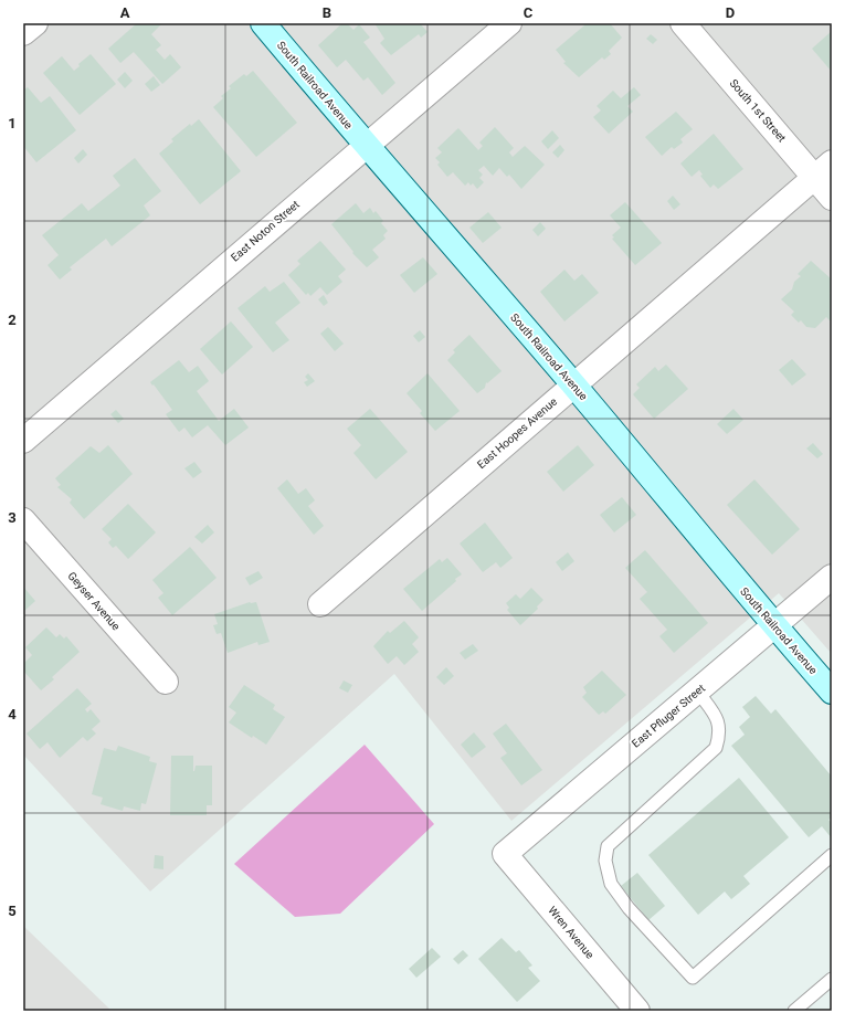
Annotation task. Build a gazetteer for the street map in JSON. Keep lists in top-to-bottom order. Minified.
{"streets":{"street":["South Railroad Avenue","South 1st Street","East Noton Street","East Hoopes Avenue","Geyser Avenue","East Pfluger Street","Wren Avenue"]},"crossings":[["South Railroad Avenue","East Noton Street"],["South Railroad Avenue","East Hoopes Avenue"],["South Railroad Avenue","East Pfluger Street"],["South 1st Street","East Hoopes Avenue"],["East Pfluger Street","Wren Avenue"]],"grid":{"columns":["A","B","C","D"],"rows":["1","2","3","4","5"]}}
